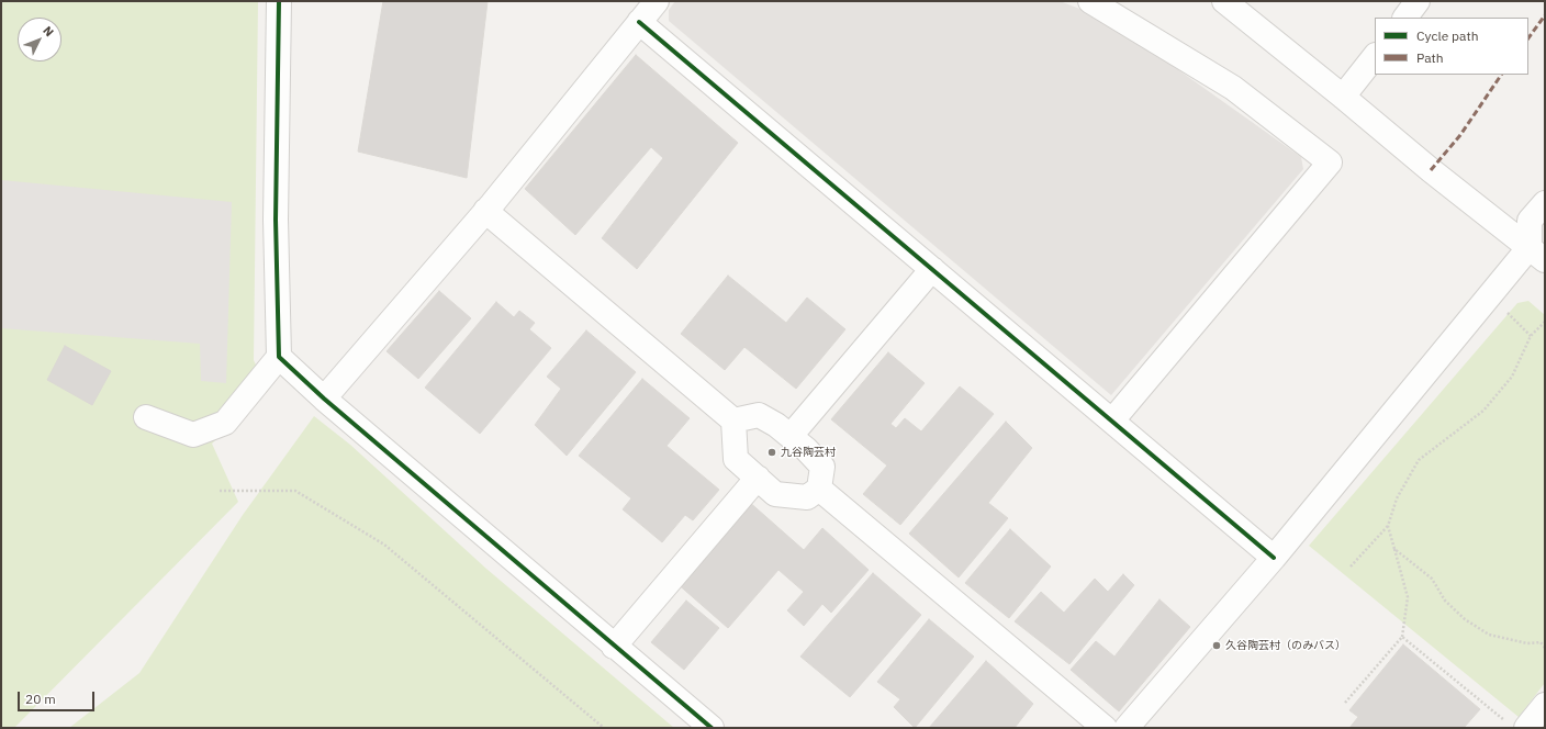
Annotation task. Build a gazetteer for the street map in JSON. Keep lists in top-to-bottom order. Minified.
{"places":["九谷陶芸村","久谷陶芸村（のみバス）"],"legend":["Cycle path","Path"],"scale_bar":"20 m","north":"top right"}
